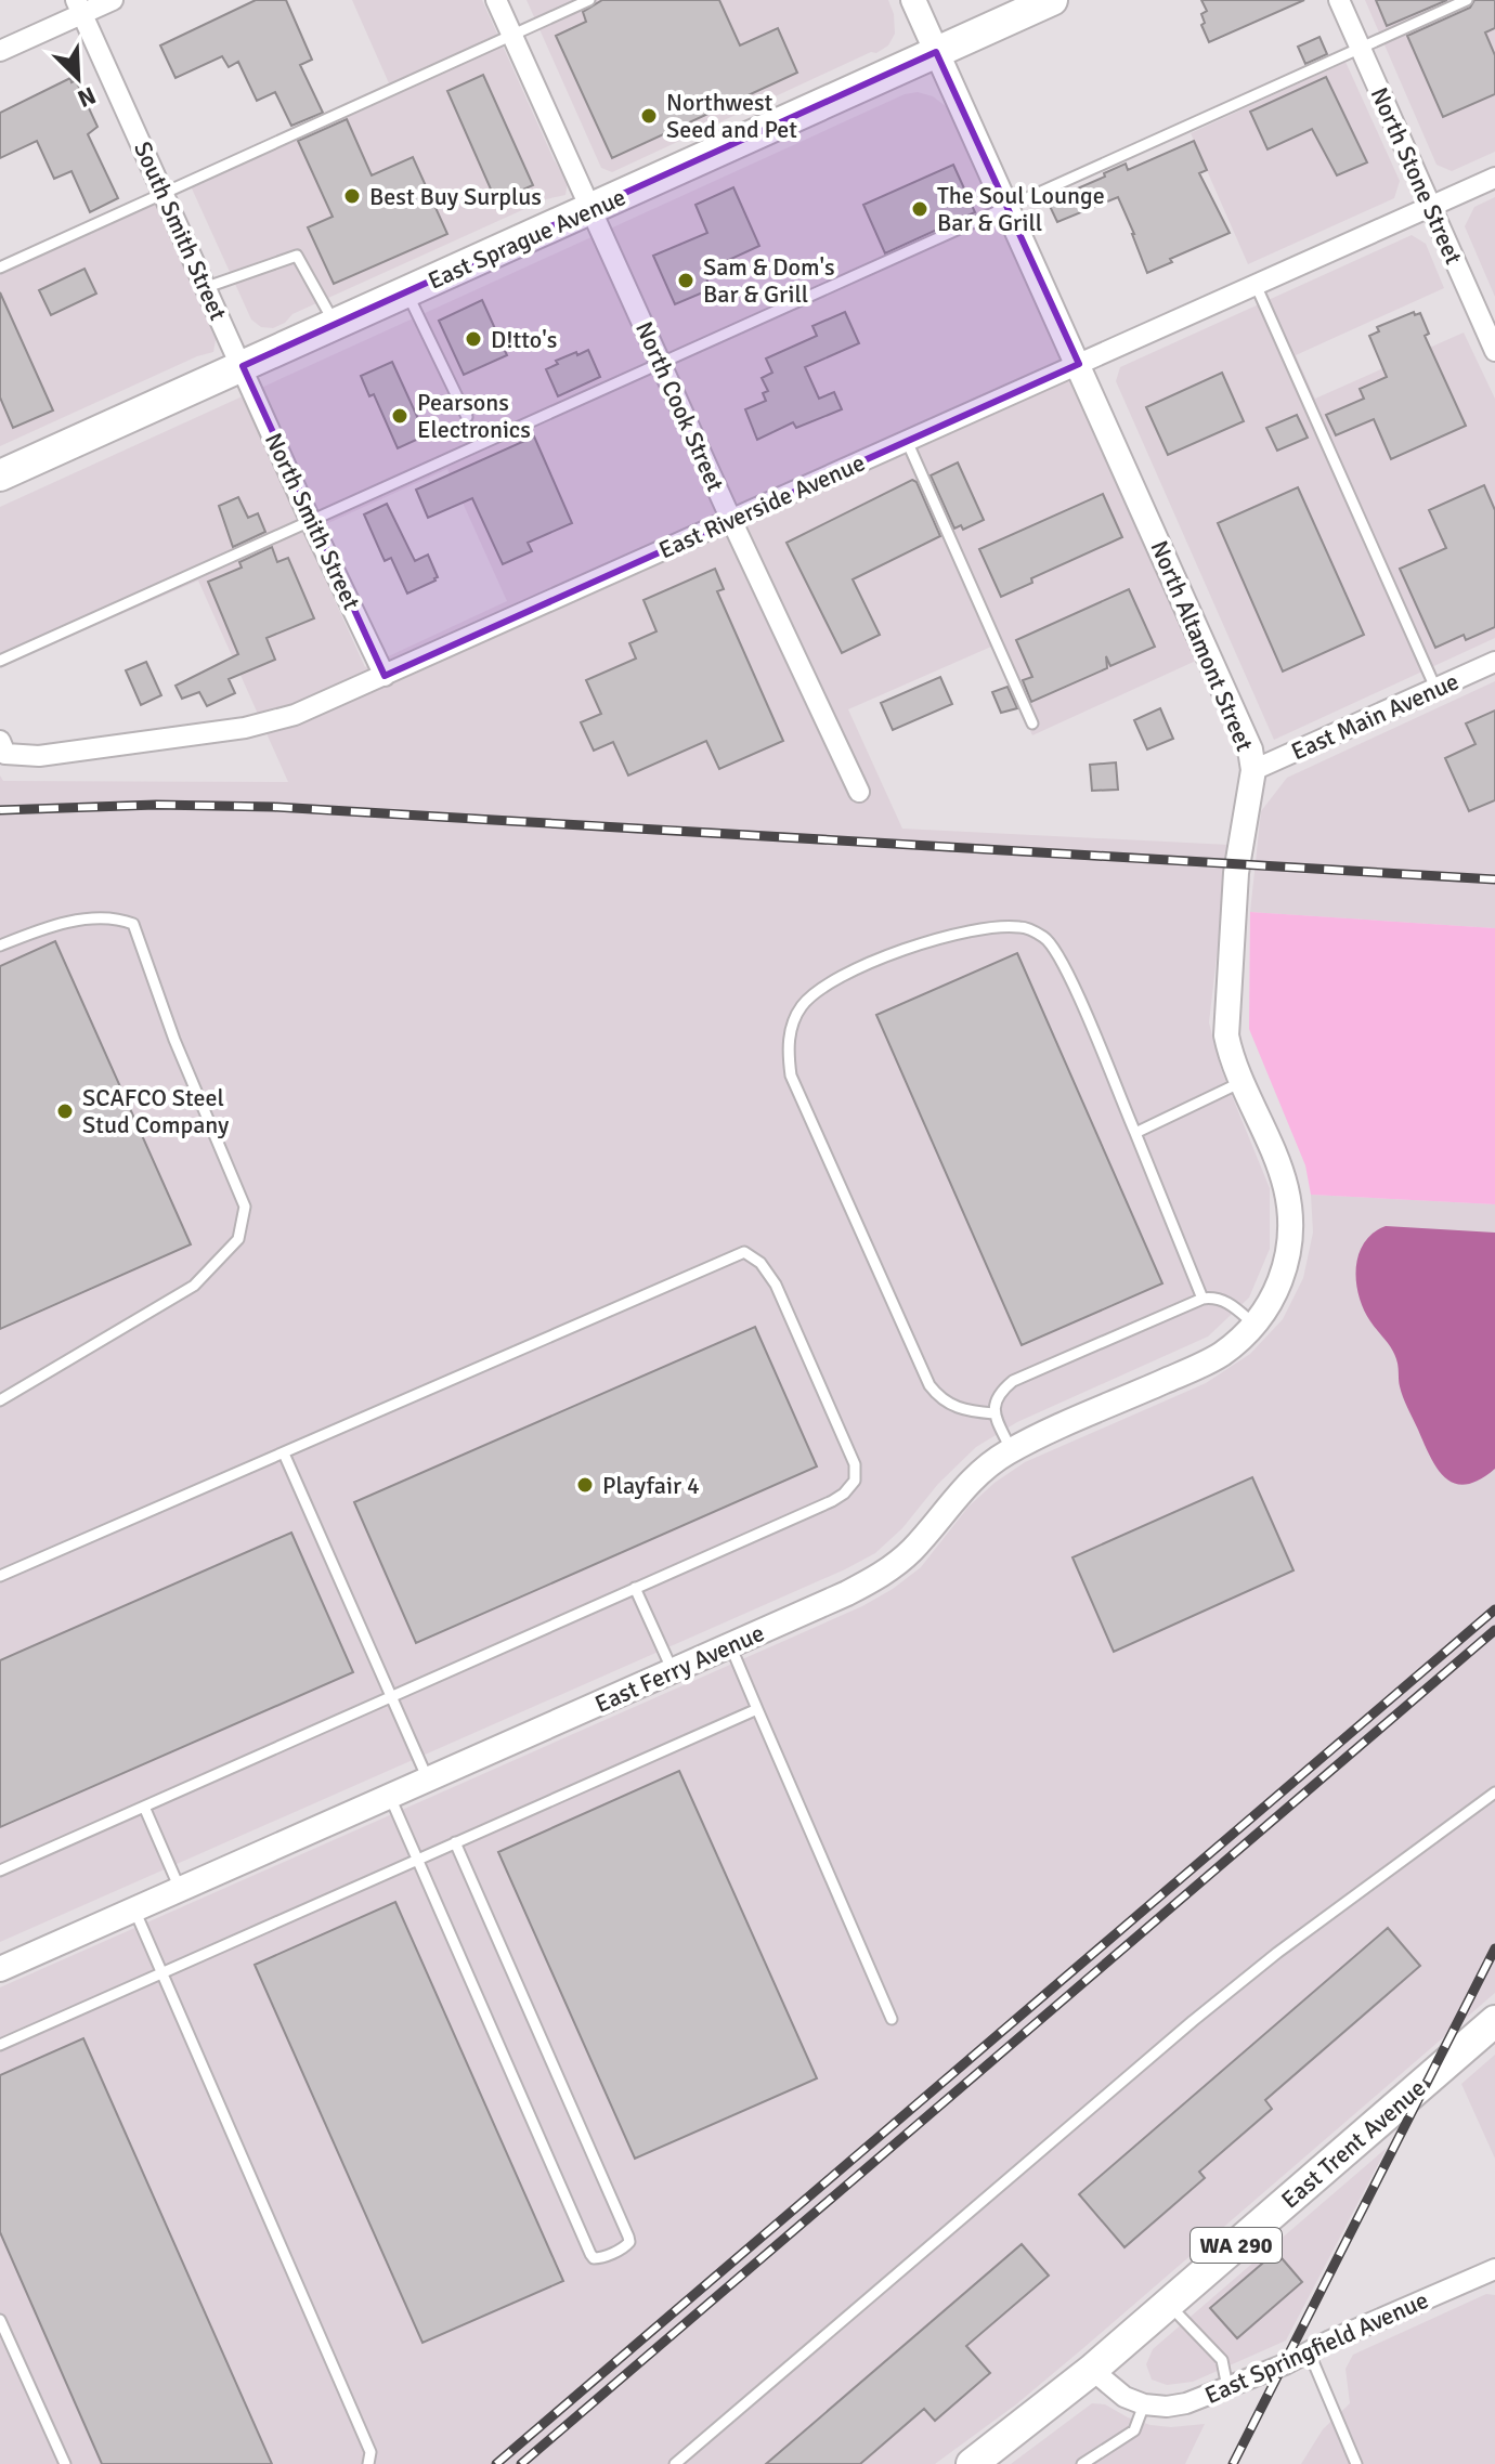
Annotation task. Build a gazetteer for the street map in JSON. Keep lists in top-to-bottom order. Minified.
{"streets":{"main road":["East Sprague Avenue","East Trent Avenue","WA 290"],"street":["North Stone Street","South Smith Street","North Cook Street","East Riverside Avenue","North Smith Street","North Altamont Street","East Main Avenue","East Ferry Avenue","East Springfield Avenue"]},"crossings":[["North Stone Street","East Riverside Avenue"],["South Smith Street","East Sprague Avenue"],["South Smith Street","North Smith Street"],["East Sprague Avenue","North Cook Street"],["East Sprague Avenue","North Smith Street"],["East Sprague Avenue","North Altamont Street"],["North Cook Street","East Riverside Avenue"],["East Riverside Avenue","North Smith Street"],["East Riverside Avenue","North Altamont Street"],["North Altamont Street","East Main Avenue"],["North Altamont Street","East Ferry Avenue"]],"places":["Northwest Seed and Pet","Best Buy Surplus","The Soul Lounge Bar & Grill","Sam & Dom's Bar & Grill","D!tto's","Pearsons Electronics","SCAFCO Steel Stud Company","Playfair 4"],"north":"bottom right"}
